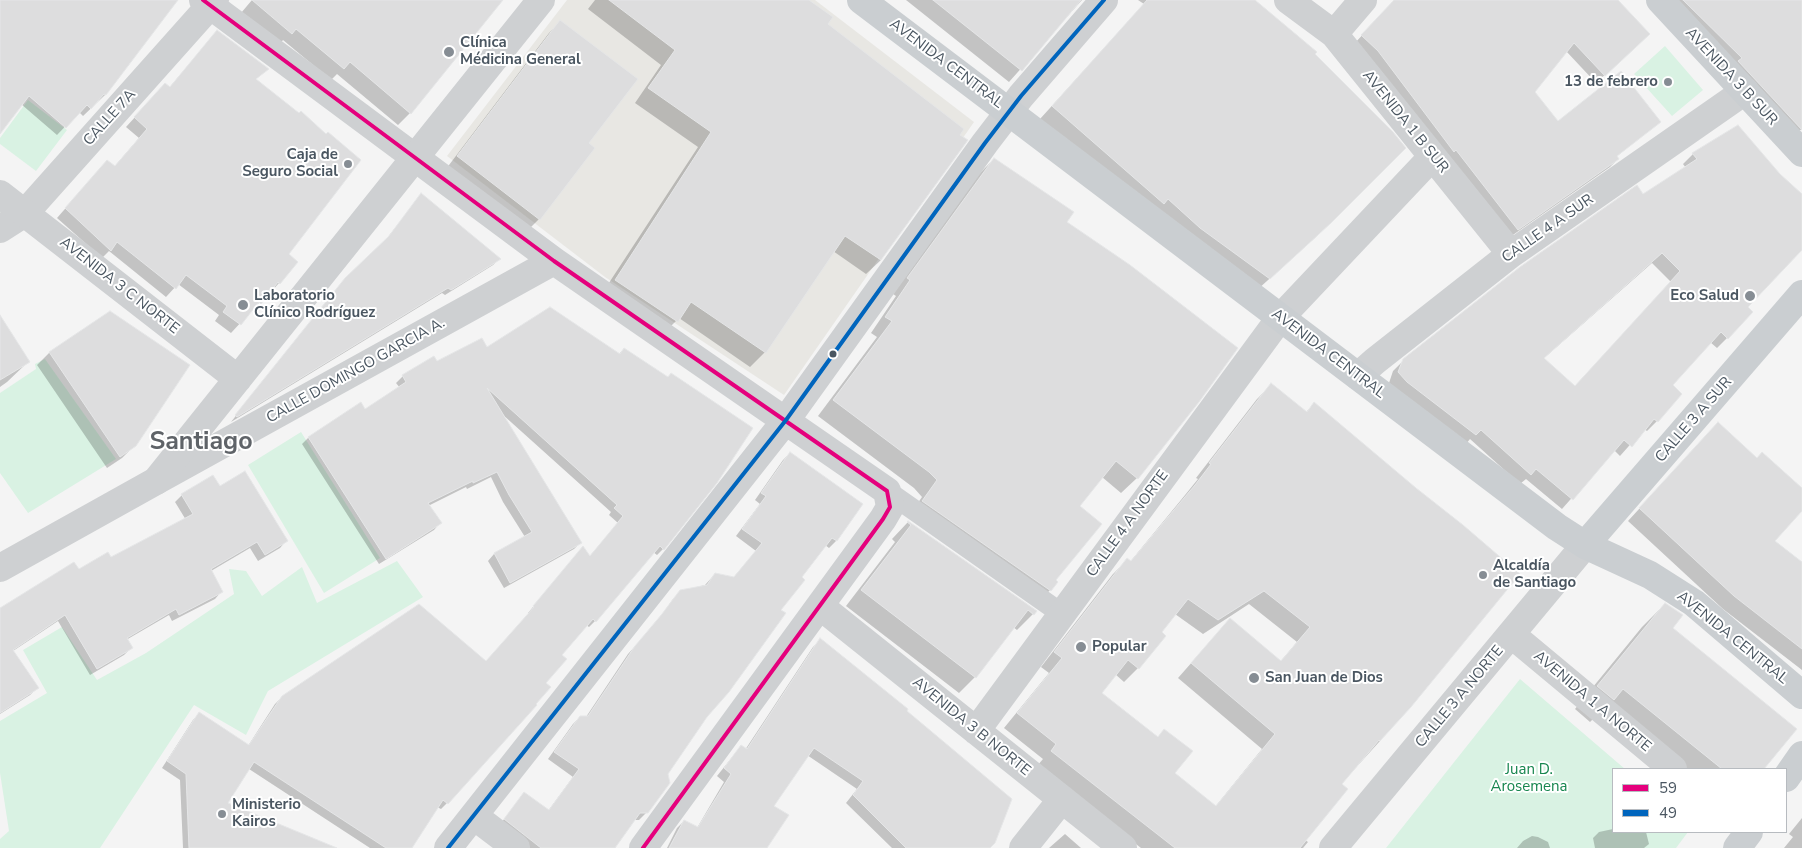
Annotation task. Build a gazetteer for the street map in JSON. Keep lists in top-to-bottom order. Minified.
{"streets":{"main road":["AVENIDA CENTRAL","AVENIDA 3 B SUR","CALLE 3 A SUR"],"street":["CALLE 7A","AVENIDA 1 B SUR","CALLE 4 A SUR","AVENIDA 3 C NORTE","CALLE DOMINGO GARCIA A.","CALLE 4 A NORTE","CALLE 3 A NORTE","AVENIDA 1 A NORTE","AVENIDA 3 B NORTE"]},"crossings":[["AVENIDA CENTRAL","CALLE 4 A SUR"],["AVENIDA CENTRAL","CALLE 3 A SUR"],["AVENIDA CENTRAL","CALLE 4 A NORTE"],["AVENIDA CENTRAL","CALLE 3 A NORTE"],["AVENIDA 3 B SUR","CALLE 4 A SUR"],["CALLE 7A","AVENIDA 3 C NORTE"],["AVENIDA 1 B SUR","CALLE 4 A SUR"],["AVENIDA 3 C NORTE","CALLE DOMINGO GARCIA A."],["CALLE 3 A SUR","CALLE 3 A NORTE"],["CALLE 4 A NORTE","AVENIDA 3 B NORTE"],["CALLE 3 A NORTE","AVENIDA 1 A NORTE"]],"districts":["Santiago"],"parks":["Juan D. Arosemena"],"places":["Clínica Médicina General","13 de febrero","Caja de Seguro Social","Eco Salud","Laboratorio Clínico Rodríguez","Alcaldía de Santiago","Popular","San Juan de Dios","Ministerio Kairos"],"lines":["transit line 59","transit line 49"],"legend":["59","49"]}
